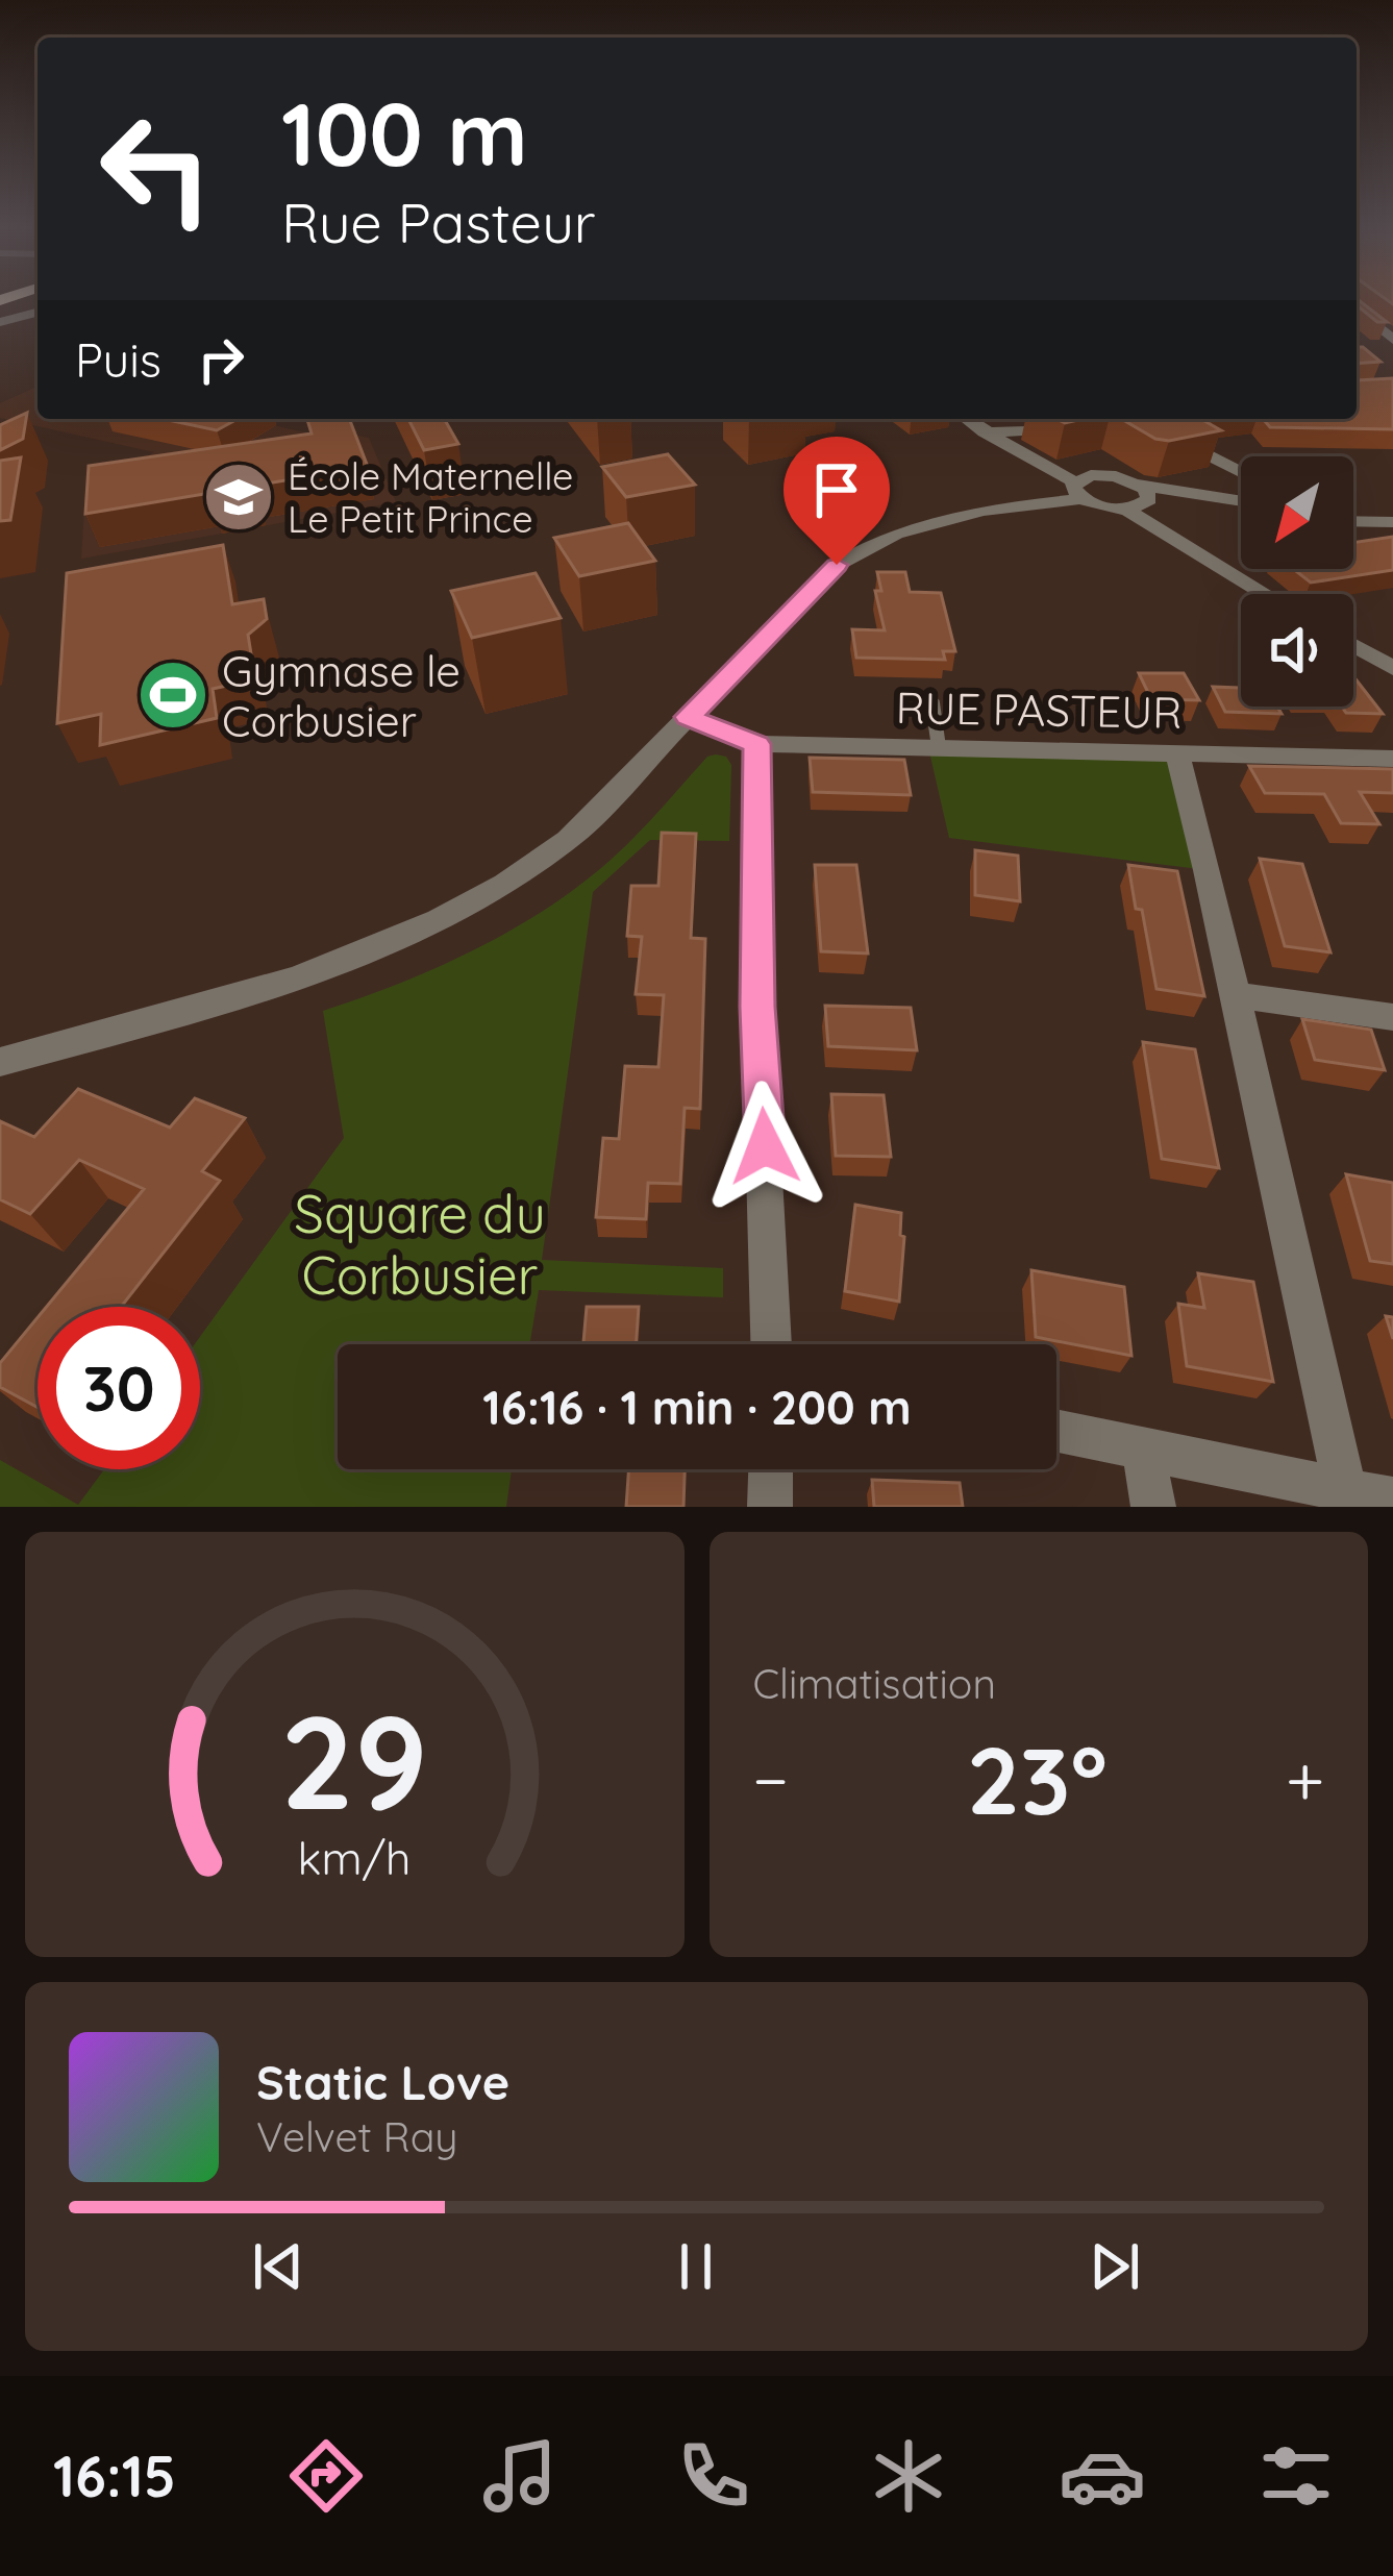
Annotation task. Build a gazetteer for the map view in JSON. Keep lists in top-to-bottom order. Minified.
{"streets":{"street":["RUE PASTEUR"]},"parks":["Square du Corbusier"],"places":{"school or university":["École Maternelle Le Petit Prince"],"sports":["Gymnase le Corbusier"]},"north":"bottom left","page":{"turn":["100 m","Rue Pasteur"],"then":"Puis","limit":"30","trip":"16:16 · 1 min · 200 m","tile":"Climatisation","heat":["−","23°","+"],"song":["Static Love","Velvet Ray"],"tabs":"16:15","gauge":["29","km/h"]}}
